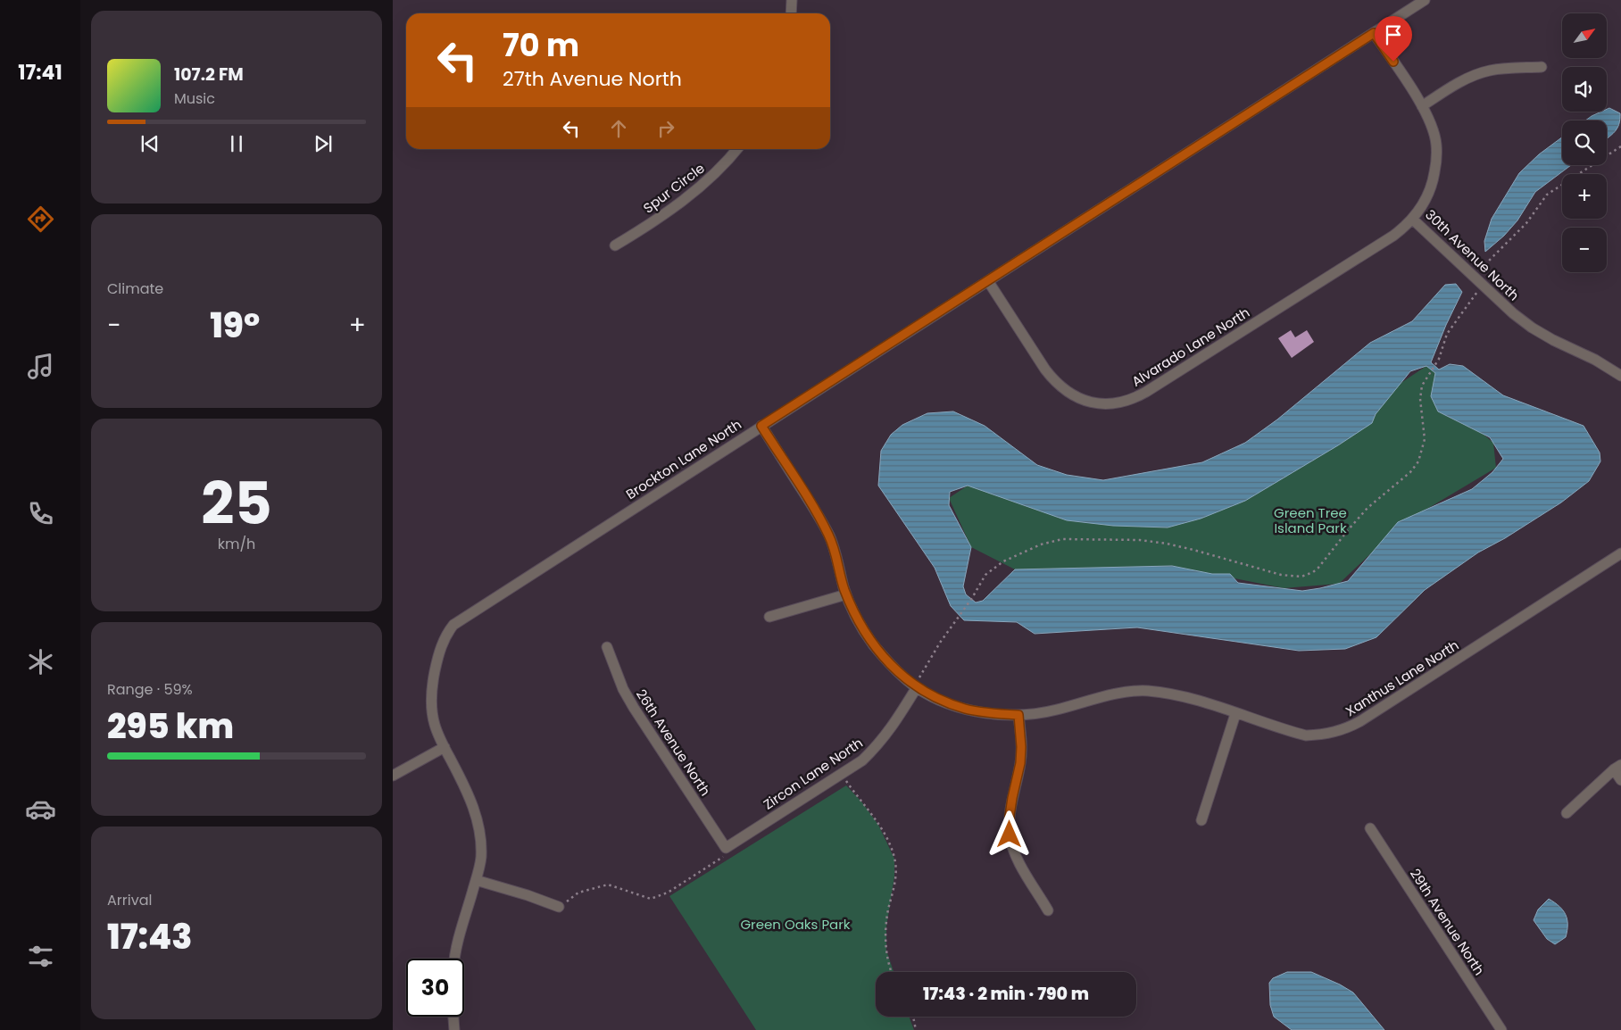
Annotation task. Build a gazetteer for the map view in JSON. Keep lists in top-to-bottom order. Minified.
{"streets":{"street":["Spur Circle","30th Avenue North","Alvarado Lane North","Brockton Lane North","Xanthus Lane North","26th Avenue North","Zircon Lane North","29th Avenue North"]},"crossings":[["30th Avenue North","Alvarado Lane North"],["30th Avenue North","Brockton Lane North"],["Alvarado Lane North","Brockton Lane North"],["Brockton Lane North","Xanthus Lane North"],["Xanthus Lane North","Zircon Lane North"],["26th Avenue North","Zircon Lane North"]],"parks":["Green Tree Island Park","Green Oaks Park"],"north":"top right","page":{"tabs":"17:41","map_buttons":["+","−"],"turn":["70 m","27th Avenue North"],"song":["107.2 FM","Music"],"tile":["Climate",["25","km/h"],["Range · 59%","295 km"],["Arrival","17:43"]],"heat":["−","19°","+"],"limit":"30","trip":"17:43 · 2 min · 790 m"}}
